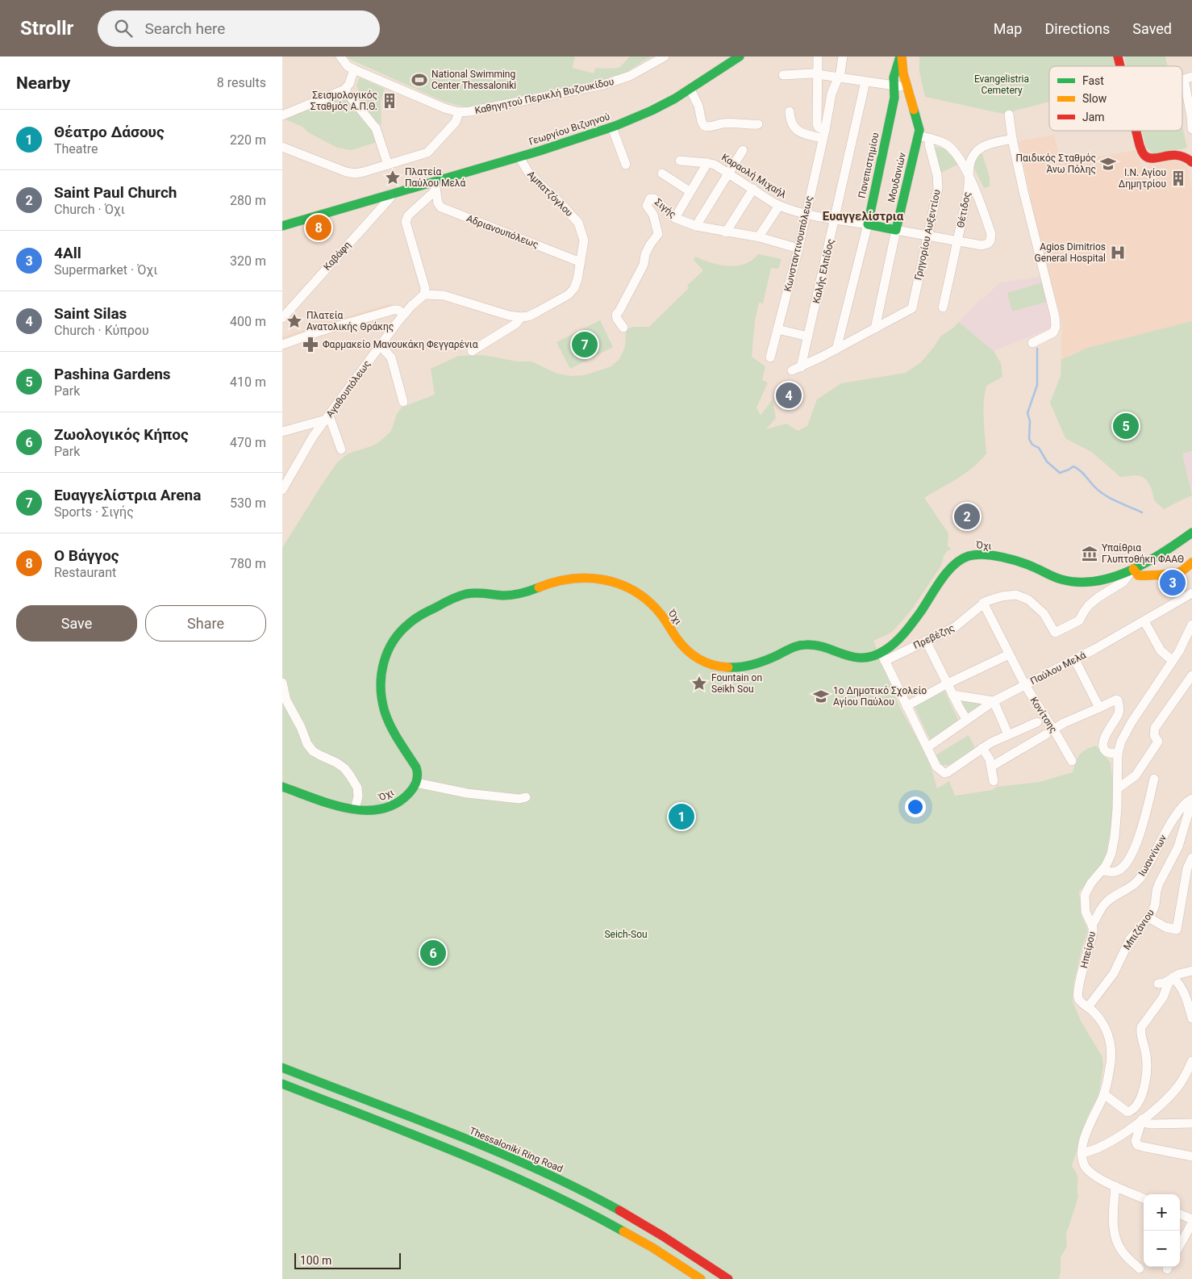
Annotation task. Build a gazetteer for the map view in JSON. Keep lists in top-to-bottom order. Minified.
{"streets":{"main road":["Γεωργίου Βιζυηνού","Πανεπιστημίου","Καραολή Μιχαήλ","Μουδανιών","Όχι","Thessaloniki Ring Road"],"street":["Καθηγητού Περικλή Βυζουκίδου","Αμπατζόγλου","Σιγής","Θέτιδος","Αδριανουπόλεως","Γρηγορίου Αυξεντίου","Κωνσταντινουπόλεως","Καβάφη","Καλής Ελπίδος","Αγαθουπόλεως","Πρεβέζης","Παύλου Μελά","Κονίτσης","Ιωαννίνων","Μπιζάνιου","Ηπείρου"]},"crossings":[["Γεωργίου Βιζυηνού","Αμπατζόγλου"],["Γεωργίου Βιζυηνού","Αδριανουπόλεως"],["Γεωργίου Βιζυηνού","Καβάφη"],["Πανεπιστημίου","Καραολή Μιχαήλ"],["Πανεπιστημίου","Μουδανιών"],["Πανεπιστημίου","Καλής Ελπίδος"],["Καραολή Μιχαήλ","Μουδανιών"],["Καραολή Μιχαήλ","Θέτιδος"],["Καραολή Μιχαήλ","Γρηγορίου Αυξεντίου"],["Καραολή Μιχαήλ","Κωνσταντινουπόλεως"],["Καραολή Μιχαήλ","Καλής Ελπίδος"],["Μουδανιών","Γρηγορίου Αυξεντίου"],["Αμπατζόγλου","Αδριανουπόλεως"],["Σιγής","Κωνσταντινουπόλεως"],["Όχι","Πρεβέζης"],["Πρεβέζης","Κονίτσης"],["Παύλου Μελά","Κονίτσης"],["Ιωαννίνων","Μπιζάνιου"],["Ιωαννίνων","Ηπείρου"],["Μπιζάνιου","Ηπείρου"]],"districts":["Ευαγγελίστρια"],"parks":["Evangelistria Cemetery","Seich-Sou"],"places":{"sports":["National Swimming Center Thessaloniki"],"building":["Σεισμολογικός Σταθμός Α.Π.Θ.","Ι.Ν. Αγίου Δημητρίου"],"school or university":["Παιδικός Σταθμός Άνω Πόλης","1ο Δημοτικό Σχολείο Αγίου Παύλου"],"place":["Πλατεία Παύλου Μελά","Πλατεία Ανατολικής Θράκης","Fountain on Seikh Sou"],"hospital":["Agios Dimitrios General Hospital"],"pharmacy":["Φαρμακείο Μανουκάκη Φεγγαρένια"],"museum":["Υπαίθρια Γλυπτοθήκη ΦΑΑΘ"]},"legend":["Fast","Slow","Jam"],"scale_bar":"100 m","page":{"header":"Strollr","search":"Search here","nav":["Map","Directions","Saved"],"heading":["Nearby","8 results"],"list":[{"mark":"1","name":"Θέατρο Δάσους","note":"Theatre","value":"220 m"},{"mark":"2","name":"Saint Paul Church","note":"Church · Όχι","value":"280 m"},{"mark":"3","name":"4All","note":"Supermarket · Όχι","value":"320 m"},{"mark":"4","name":"Saint Silas","note":"Church · Κύπρου","value":"400 m"},{"mark":"5","name":"Pashina Gardens","note":"Park","value":"410 m"},{"mark":"6","name":"Ζωολογικός Κήπος","note":"Park","value":"470 m"},{"mark":"7","name":"Ευαγγελίστρια Arena","note":"Sports · Σιγής","value":"530 m"},{"mark":"8","name":"Ο Βάγγος","note":"Restaurant","value":"780 m"}],"pins":["8","7","4","5","2","3","1","6"],"buttons":["Save","Share"],"map_buttons":["+","−"],"scale":"100 m"}}
